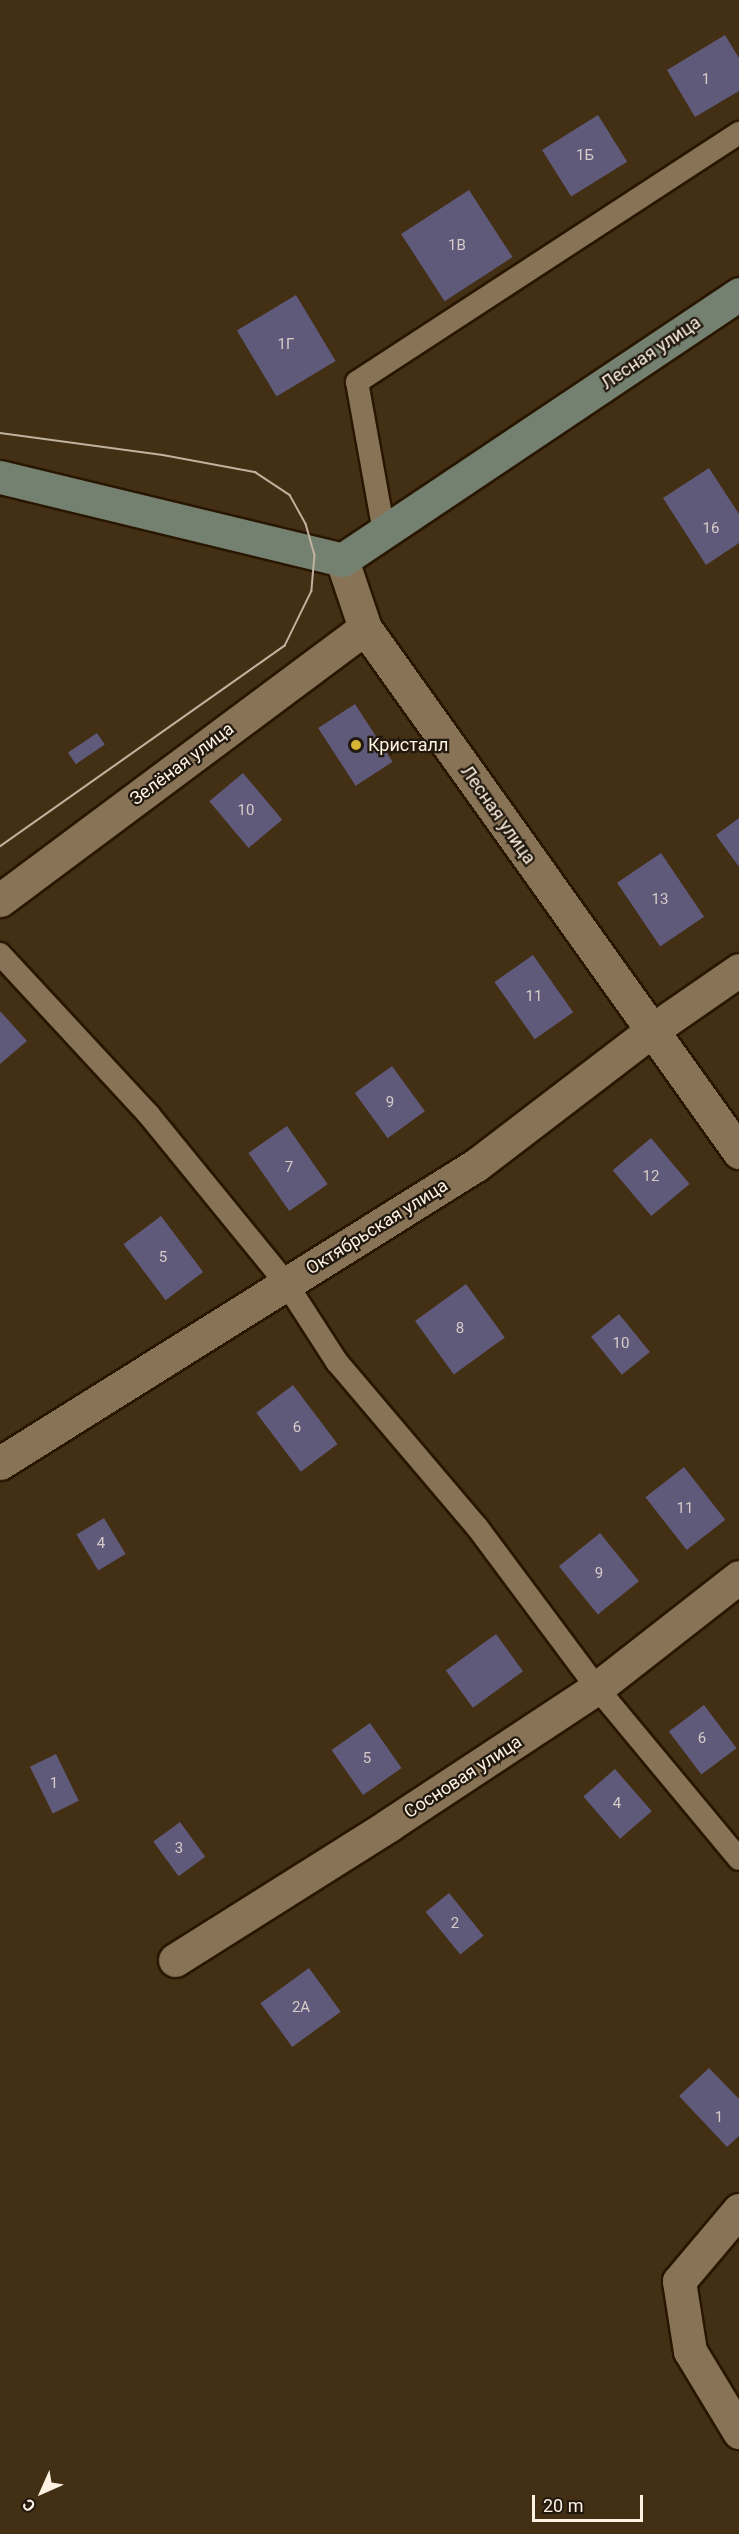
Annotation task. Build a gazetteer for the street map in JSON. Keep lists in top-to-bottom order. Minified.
{"streets":{"main road":["Лесная улица"],"street":["Зелёная улица","Октябрьская улица","Сосновая улица"]},"crossings":[["Лесная улица","Зелёная улица"],["Лесная улица","Октябрьская улица"]],"places":["Кристалл"],"house_numbers":["1","1Б","1В","1Г","16","10","13","11","9","7","12","5","8","10","6","11","4","9","6","5","1","4","3","2","2А","1"],"scale_bar":"20 m","north":"bottom left"}
